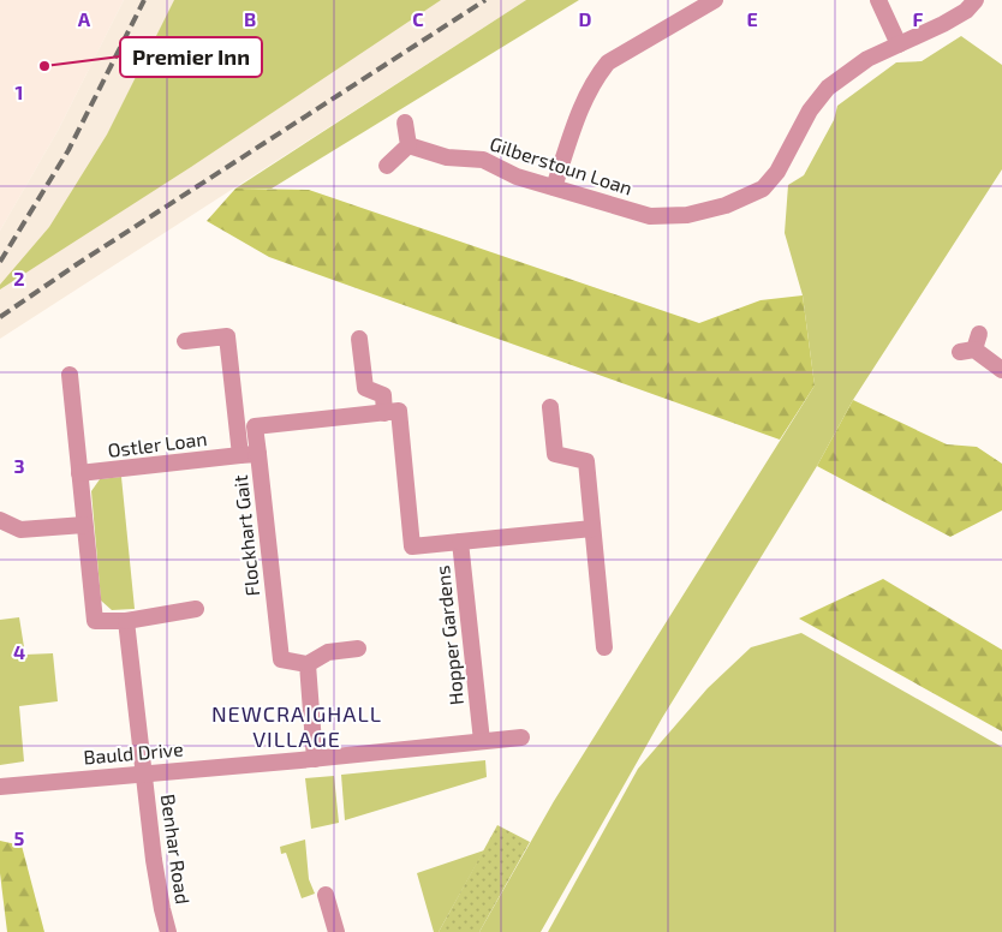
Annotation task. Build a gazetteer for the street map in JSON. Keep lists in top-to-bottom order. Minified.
{"streets":{"street":["Gilberstoun Loan","Ostler Loan","Flockhart Gait","Hopper Gardens","Bauld Drive","Benhar Road"]},"crossings":[["Ostler Loan","Flockhart Gait"],["Hopper Gardens","Bauld Drive"],["Bauld Drive","Benhar Road"]],"districts":["NEWCRAIGHALL VILLAGE"],"places":["Premier Inn"],"grid":{"columns":["A","B","C","D","E","F"],"rows":["1","2","3","4","5"]}}
